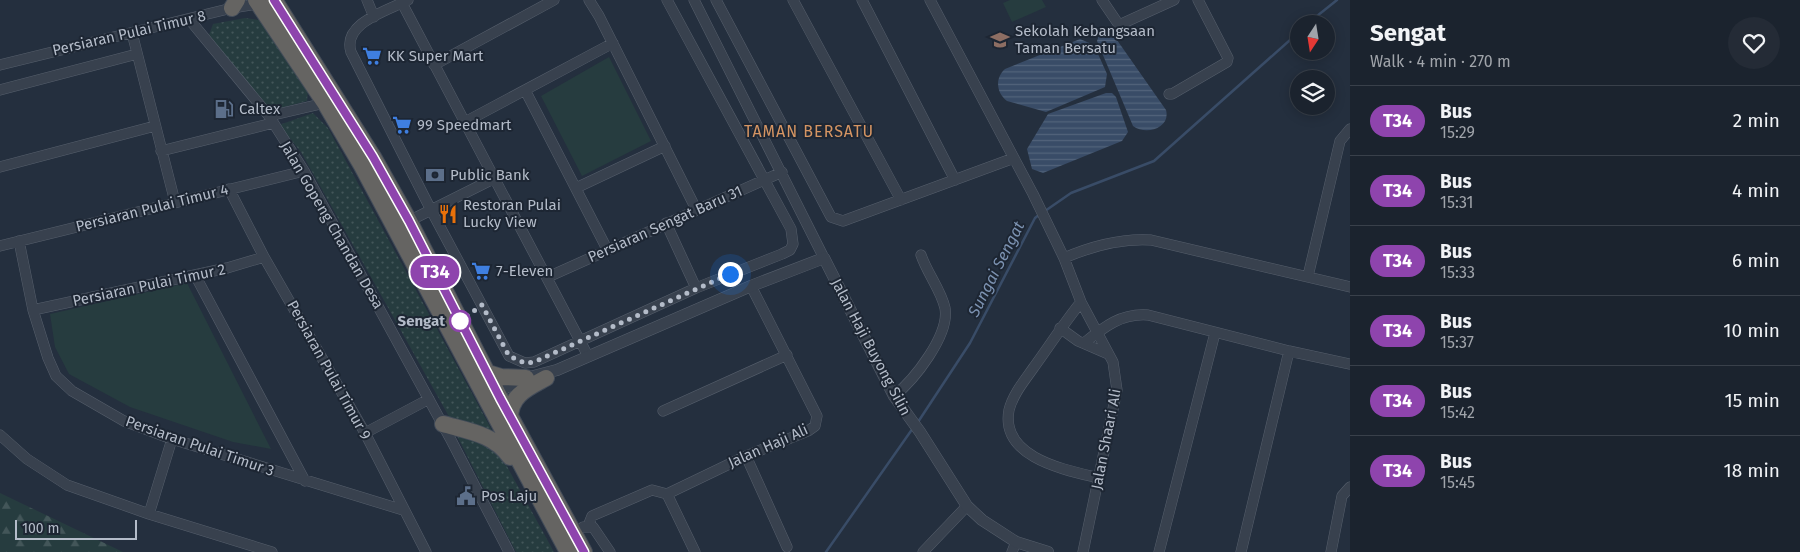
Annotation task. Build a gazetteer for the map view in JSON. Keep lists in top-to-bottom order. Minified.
{"streets":{"street":["Persiaran Pulai Timur 8","Persiaran Pulai Timur 4","Persiaran Sengat Baru 31","Jalan Gopeng Chandan Desa","Persiaran Pulai Timur 2","Jalan Haji Buyong Silin","Persiaran Pulai Timur 9","Jalan Shaari Ali","Persiaran Pulai Timur 3","Jalan Haji Ali"]},"crossings":[["Persiaran Pulai Timur 8","Jalan Gopeng Chandan Desa"],["Persiaran Pulai Timur 4","Jalan Gopeng Chandan Desa"],["Persiaran Pulai Timur 4","Persiaran Pulai Timur 9"],["Persiaran Pulai Timur 4","Persiaran Pulai Timur 3"],["Persiaran Pulai Timur 2","Persiaran Pulai Timur 9"],["Persiaran Pulai Timur 2","Persiaran Pulai Timur 3"],["Persiaran Pulai Timur 9","Persiaran Pulai Timur 3"]],"districts":["TAMAN BERSATU"],"water":["Sungai Sengat"],"places":{"school or university":["Sekolah Kebangsaan Taman Bersatu"],"supermarket":["KK Super Mart","99 Speedmart","7-Eleven"],"fuel station":["Caltex"],"bank":["Public Bank"],"restaurant":["Restoran Pulai Lucky View"],"other":["Sengat"],"public building":["Pos Laju"]},"lines":["bus line T34"],"scale_bar":"100 m","north":"bottom","page":{"on_map":"T34","heading":["Sengat","Walk · 4 min · 270 m"],"list":[{"mark":"T34","name":"Bus","note":"15:29","value":"2 min"},{"mark":"T34","name":"Bus","note":"15:31","value":"4 min"},{"mark":"T34","name":"Bus","note":"15:33","value":"6 min"},{"mark":"T34","name":"Bus","note":"15:37","value":"10 min"},{"mark":"T34","name":"Bus","note":"15:42","value":"15 min"},{"mark":"T34","name":"Bus","note":"15:45","value":"18 min"}],"scale":"100 m"}}
